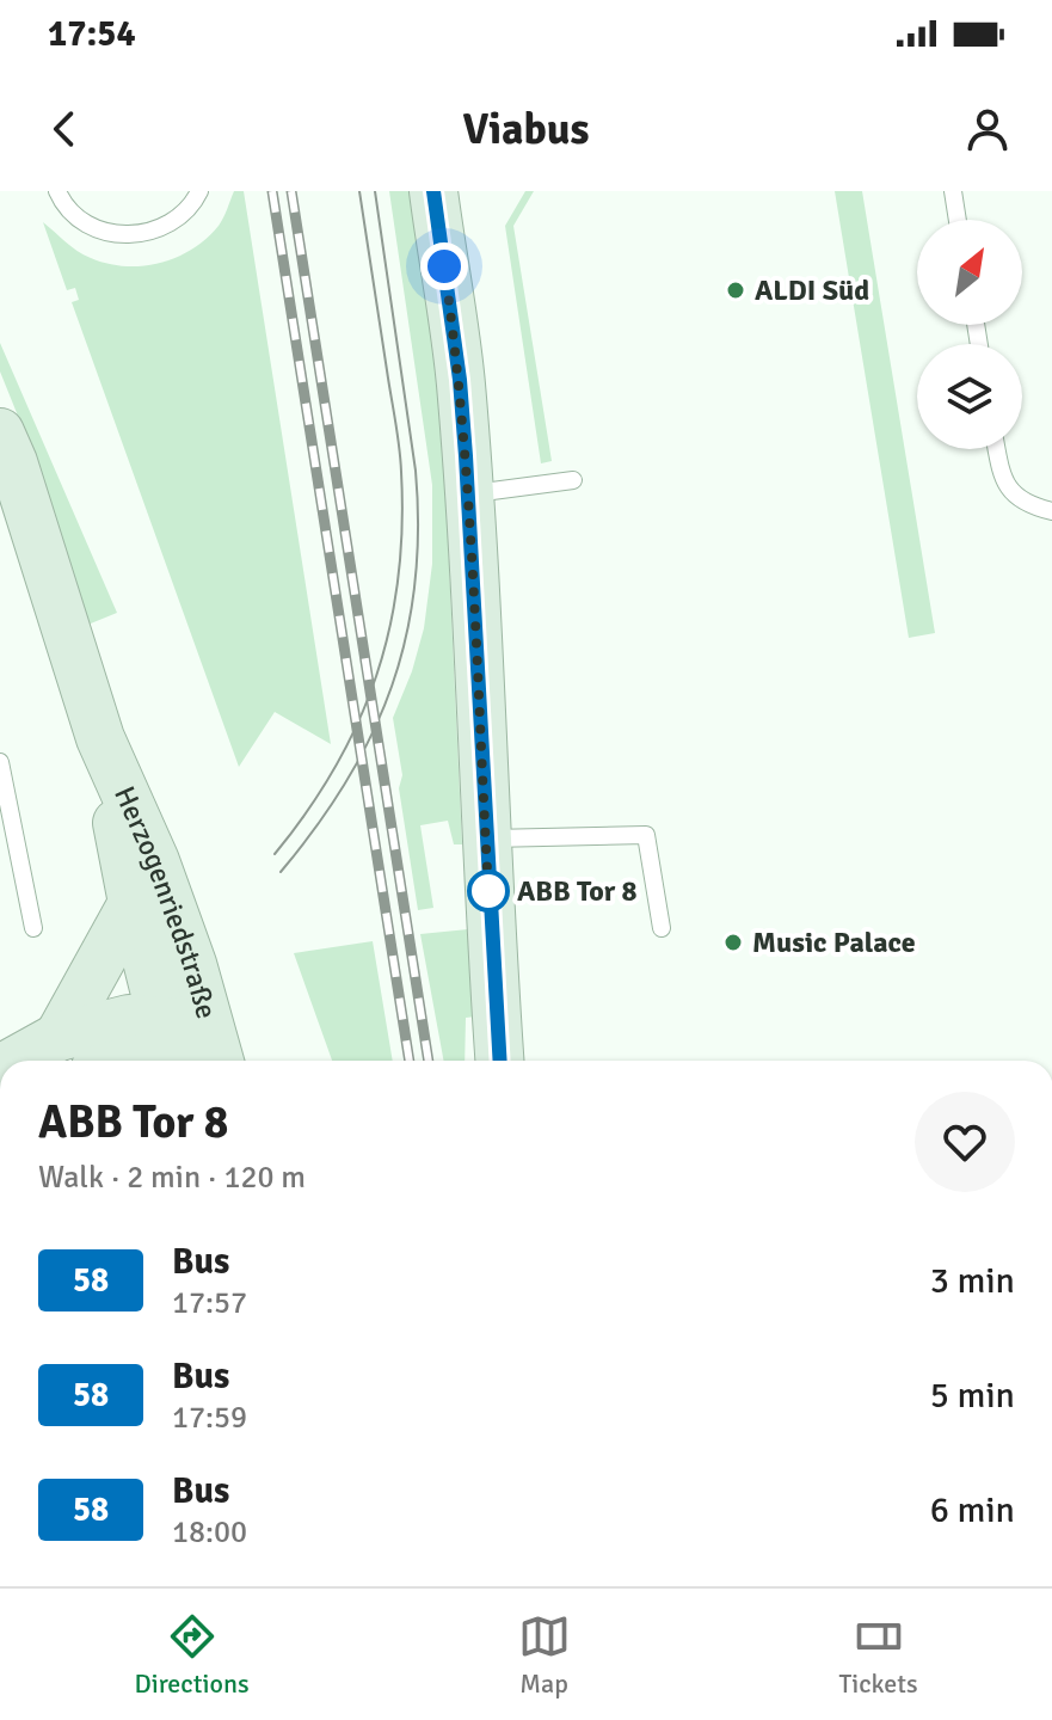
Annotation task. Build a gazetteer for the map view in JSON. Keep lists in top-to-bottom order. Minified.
{"streets":{"street":["Herzogenriedstraße"]},"places":["ALDI Süd","ABB Tor 8","Music Palace"],"lines":["bus line 58"],"north":"top right","page":{"status":"17:54","header":"Viabus","heading":["ABB Tor 8","Walk · 2 min · 120 m"],"list":[{"mark":"58","name":"Bus","note":"17:57","value":"3 min"},{"mark":"58","name":"Bus","note":"17:59","value":"5 min"},{"mark":"58","name":"Bus","note":"18:00","value":"6 min"}],"tabs":["Directions","Map","Tickets"]}}
